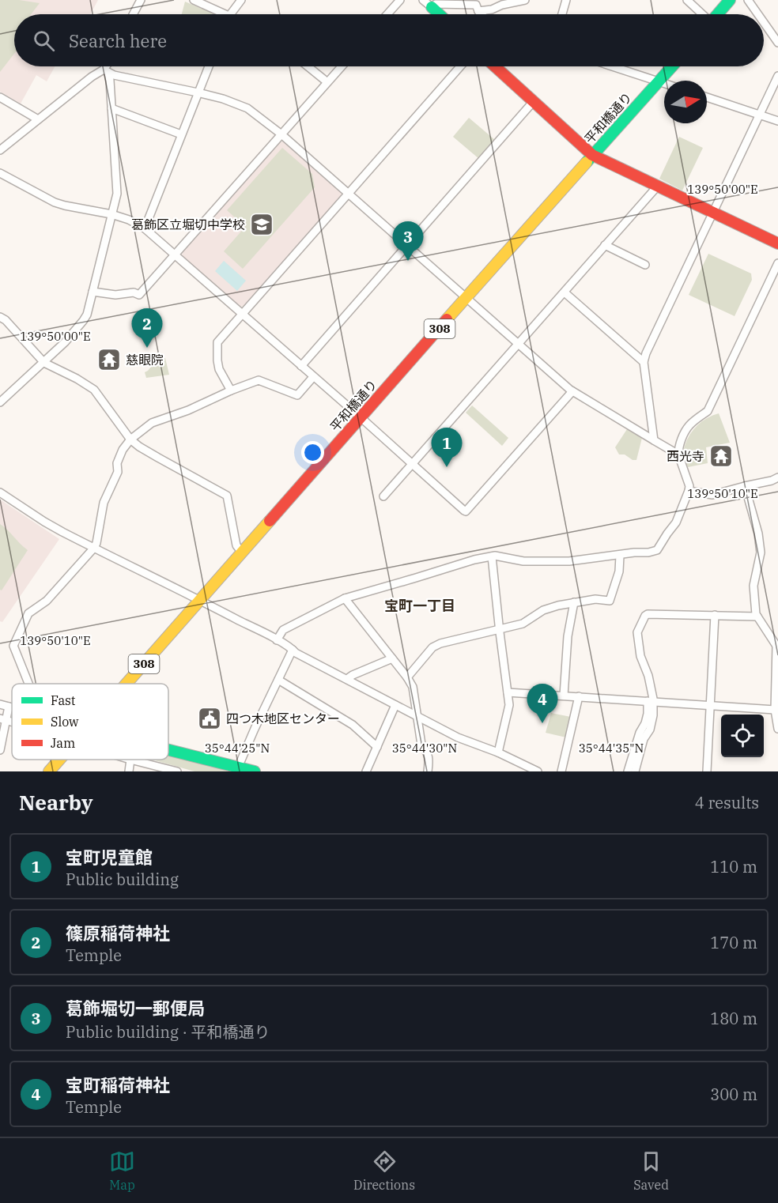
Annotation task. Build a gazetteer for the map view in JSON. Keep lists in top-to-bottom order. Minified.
{"streets":{"main road":["平和橋通り","308"]},"districts":["宝町一丁目"],"places":{"school or university":["葛飾区立堀切中学校"],"temple":["慈眼院","西光寺"],"public building":["四つ木地区センター"]},"legend":["Fast","Slow","Jam"],"north":"right","page":{"search":"Search here","pins":["3","2","1","4"],"heading":["Nearby","4 results"],"list":[{"mark":"1","name":"宝町児童館","note":"Public building","value":"110 m"},{"mark":"2","name":"篠原稲荷神社","note":"Temple","value":"170 m"},{"mark":"3","name":"葛飾堀切一郵便局","note":"Public building · 平和橋通り","value":"180 m"},{"mark":"4","name":"宝町稲荷神社","note":"Temple","value":"300 m"}],"nav":["Map","Directions","Saved"]},"coordinates":["139°50'00\"E","139°50'10\"E","35°44'25\"N","35°44'30\"N","35°44'35\"N"]}
